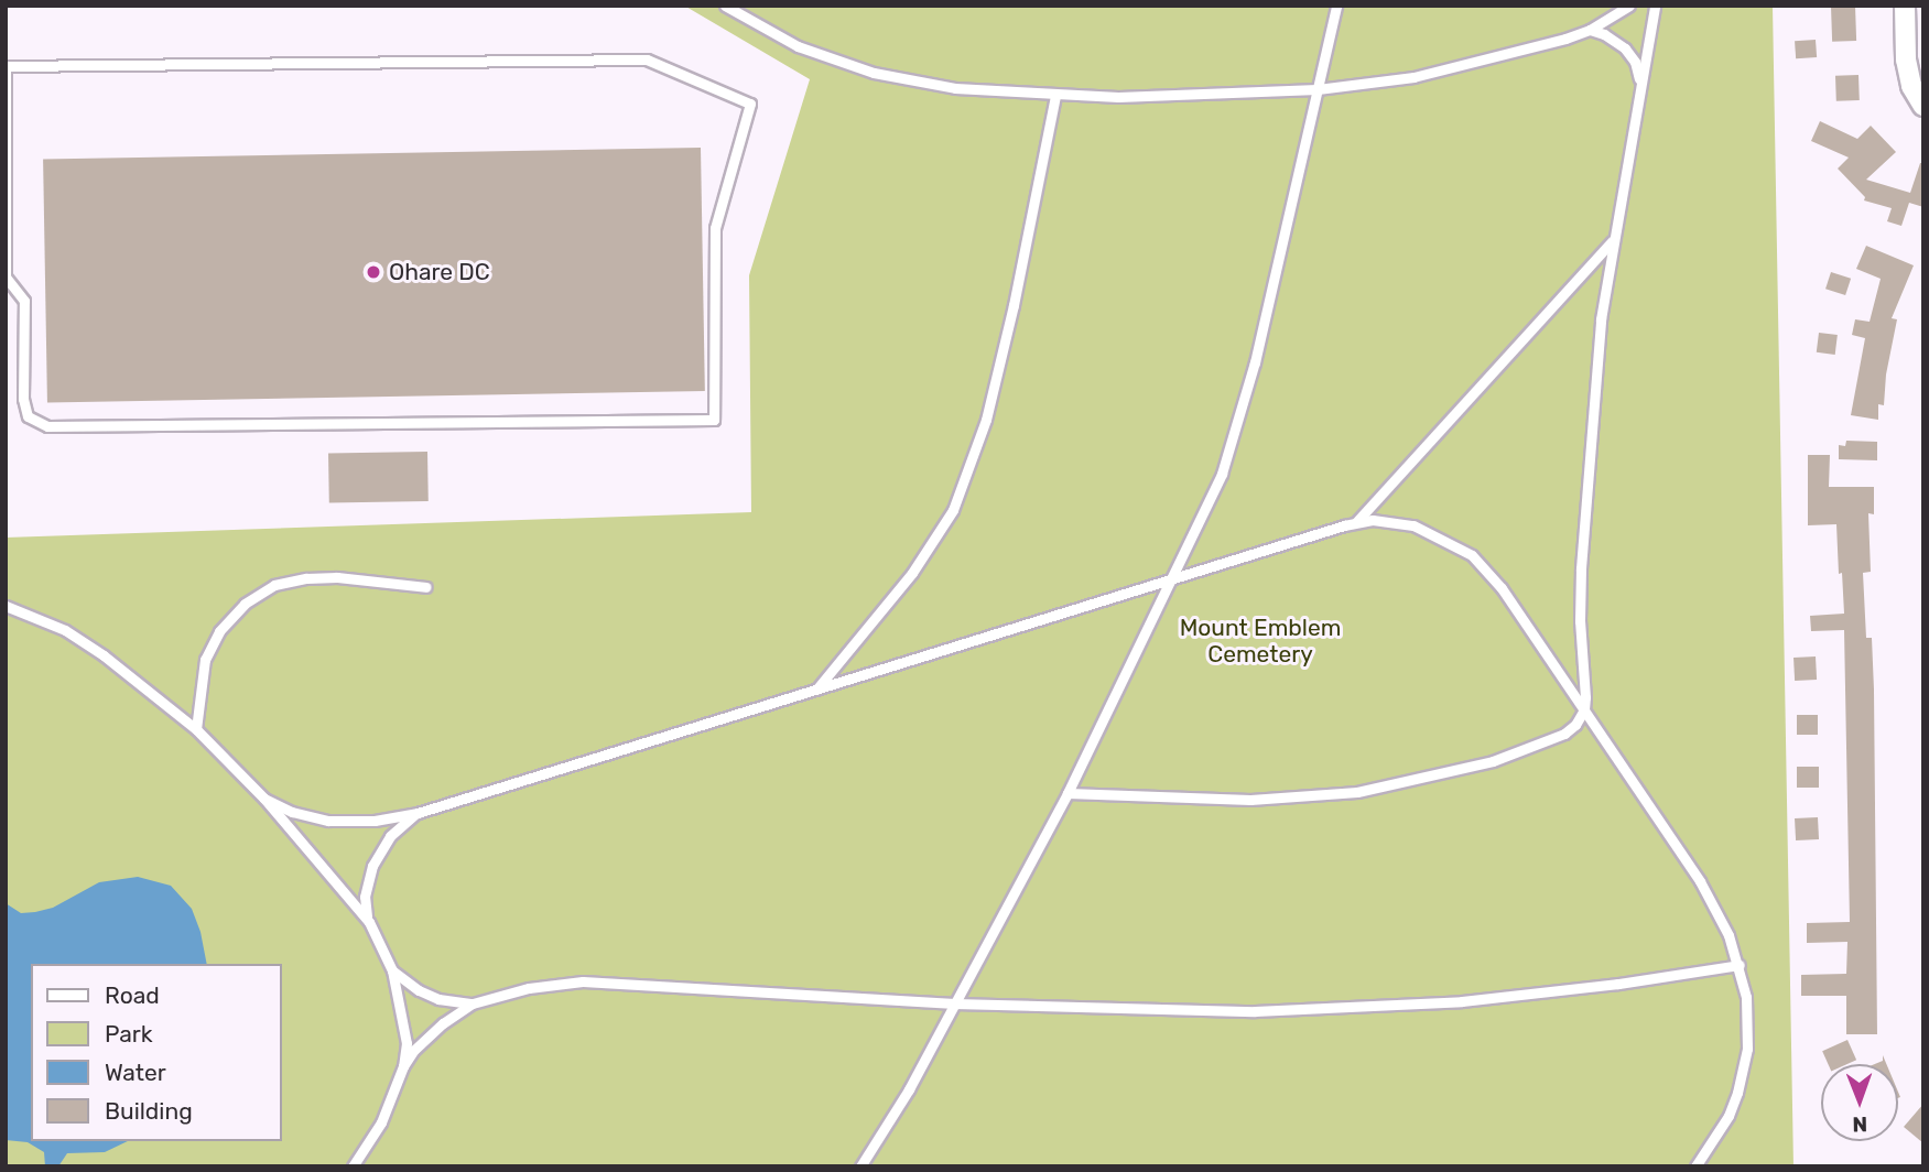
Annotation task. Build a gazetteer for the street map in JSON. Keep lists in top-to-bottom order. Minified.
{"parks":["Mount Emblem Cemetery"],"places":["Ohare DC"],"legend":["Road","Park","Water","Building"],"north":"bottom"}
